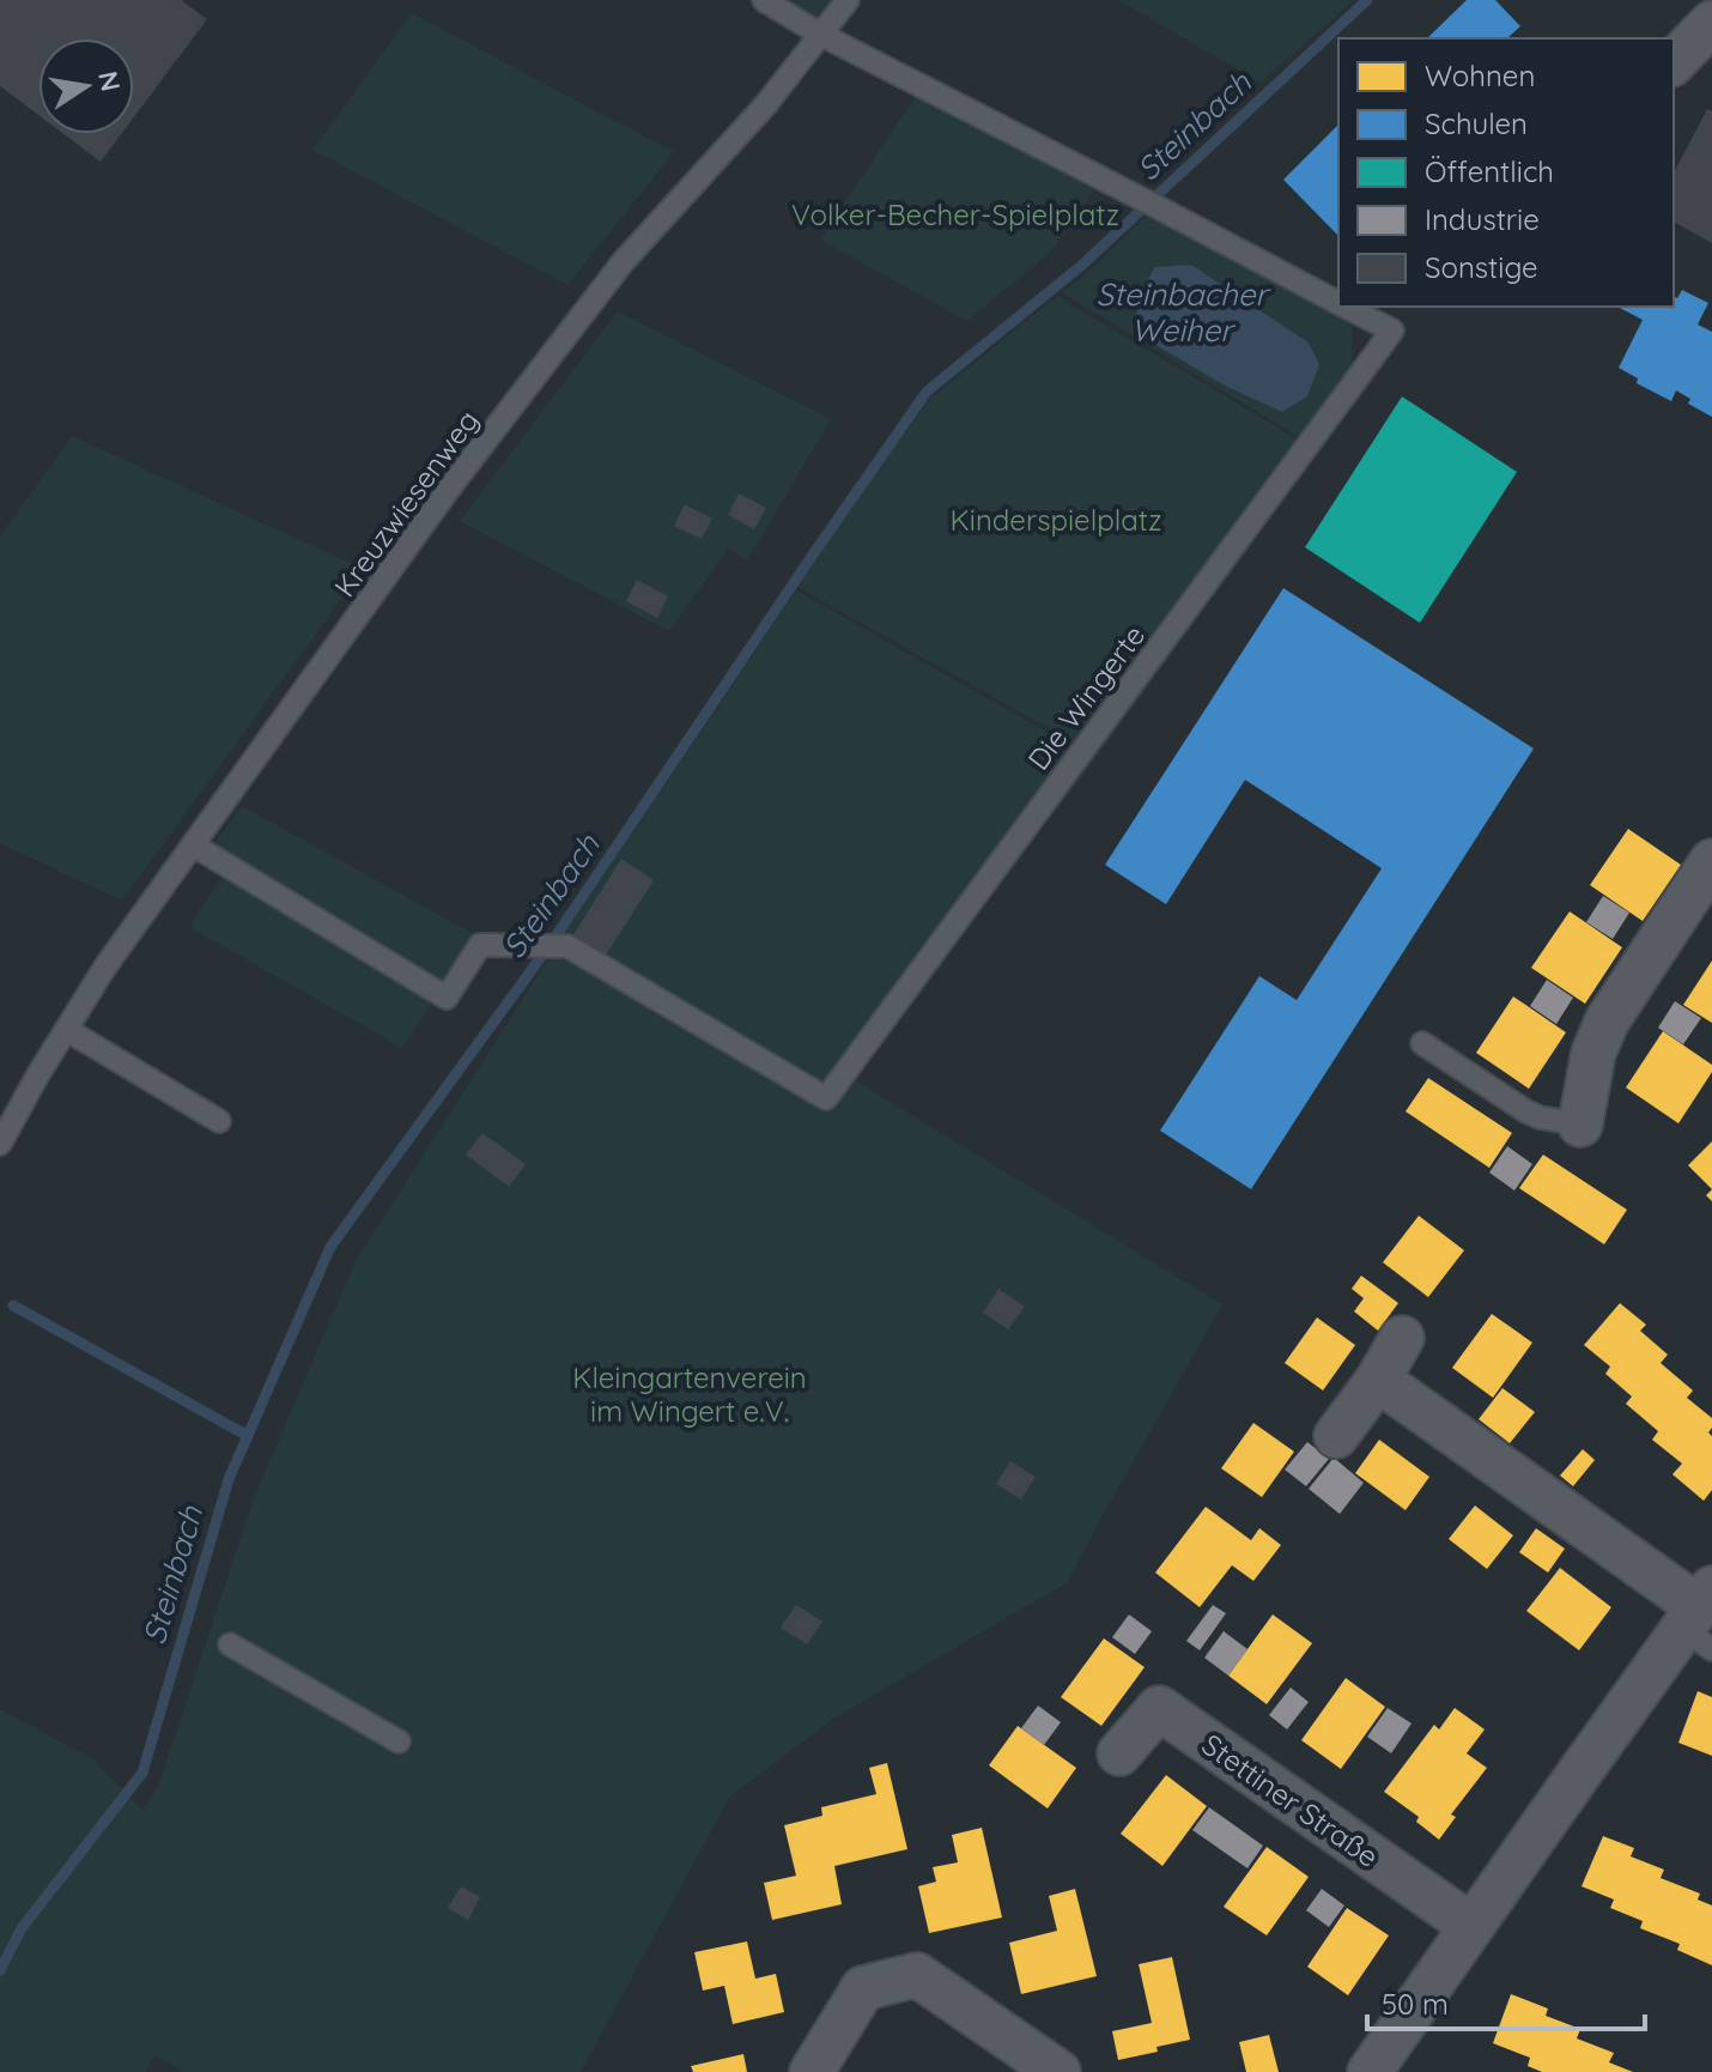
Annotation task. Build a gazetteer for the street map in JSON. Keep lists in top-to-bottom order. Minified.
{"streets":{"street":["Stettiner Straße"],"lane":["Kreuzwiesenweg","Die Wingerte"]},"crossings":[["Kreuzwiesenweg","Die Wingerte"]],"water":["Steinbach","Steinbacher Weiher"],"parks":["Volker-Becher-Spielplatz","Kinderspielplatz","Kleingartenverein im Wingert e.V."],"legend":["Wohnen","Schulen","Öffentlich","Industrie","Sonstige"],"scale_bar":"50 m","north":"right"}
